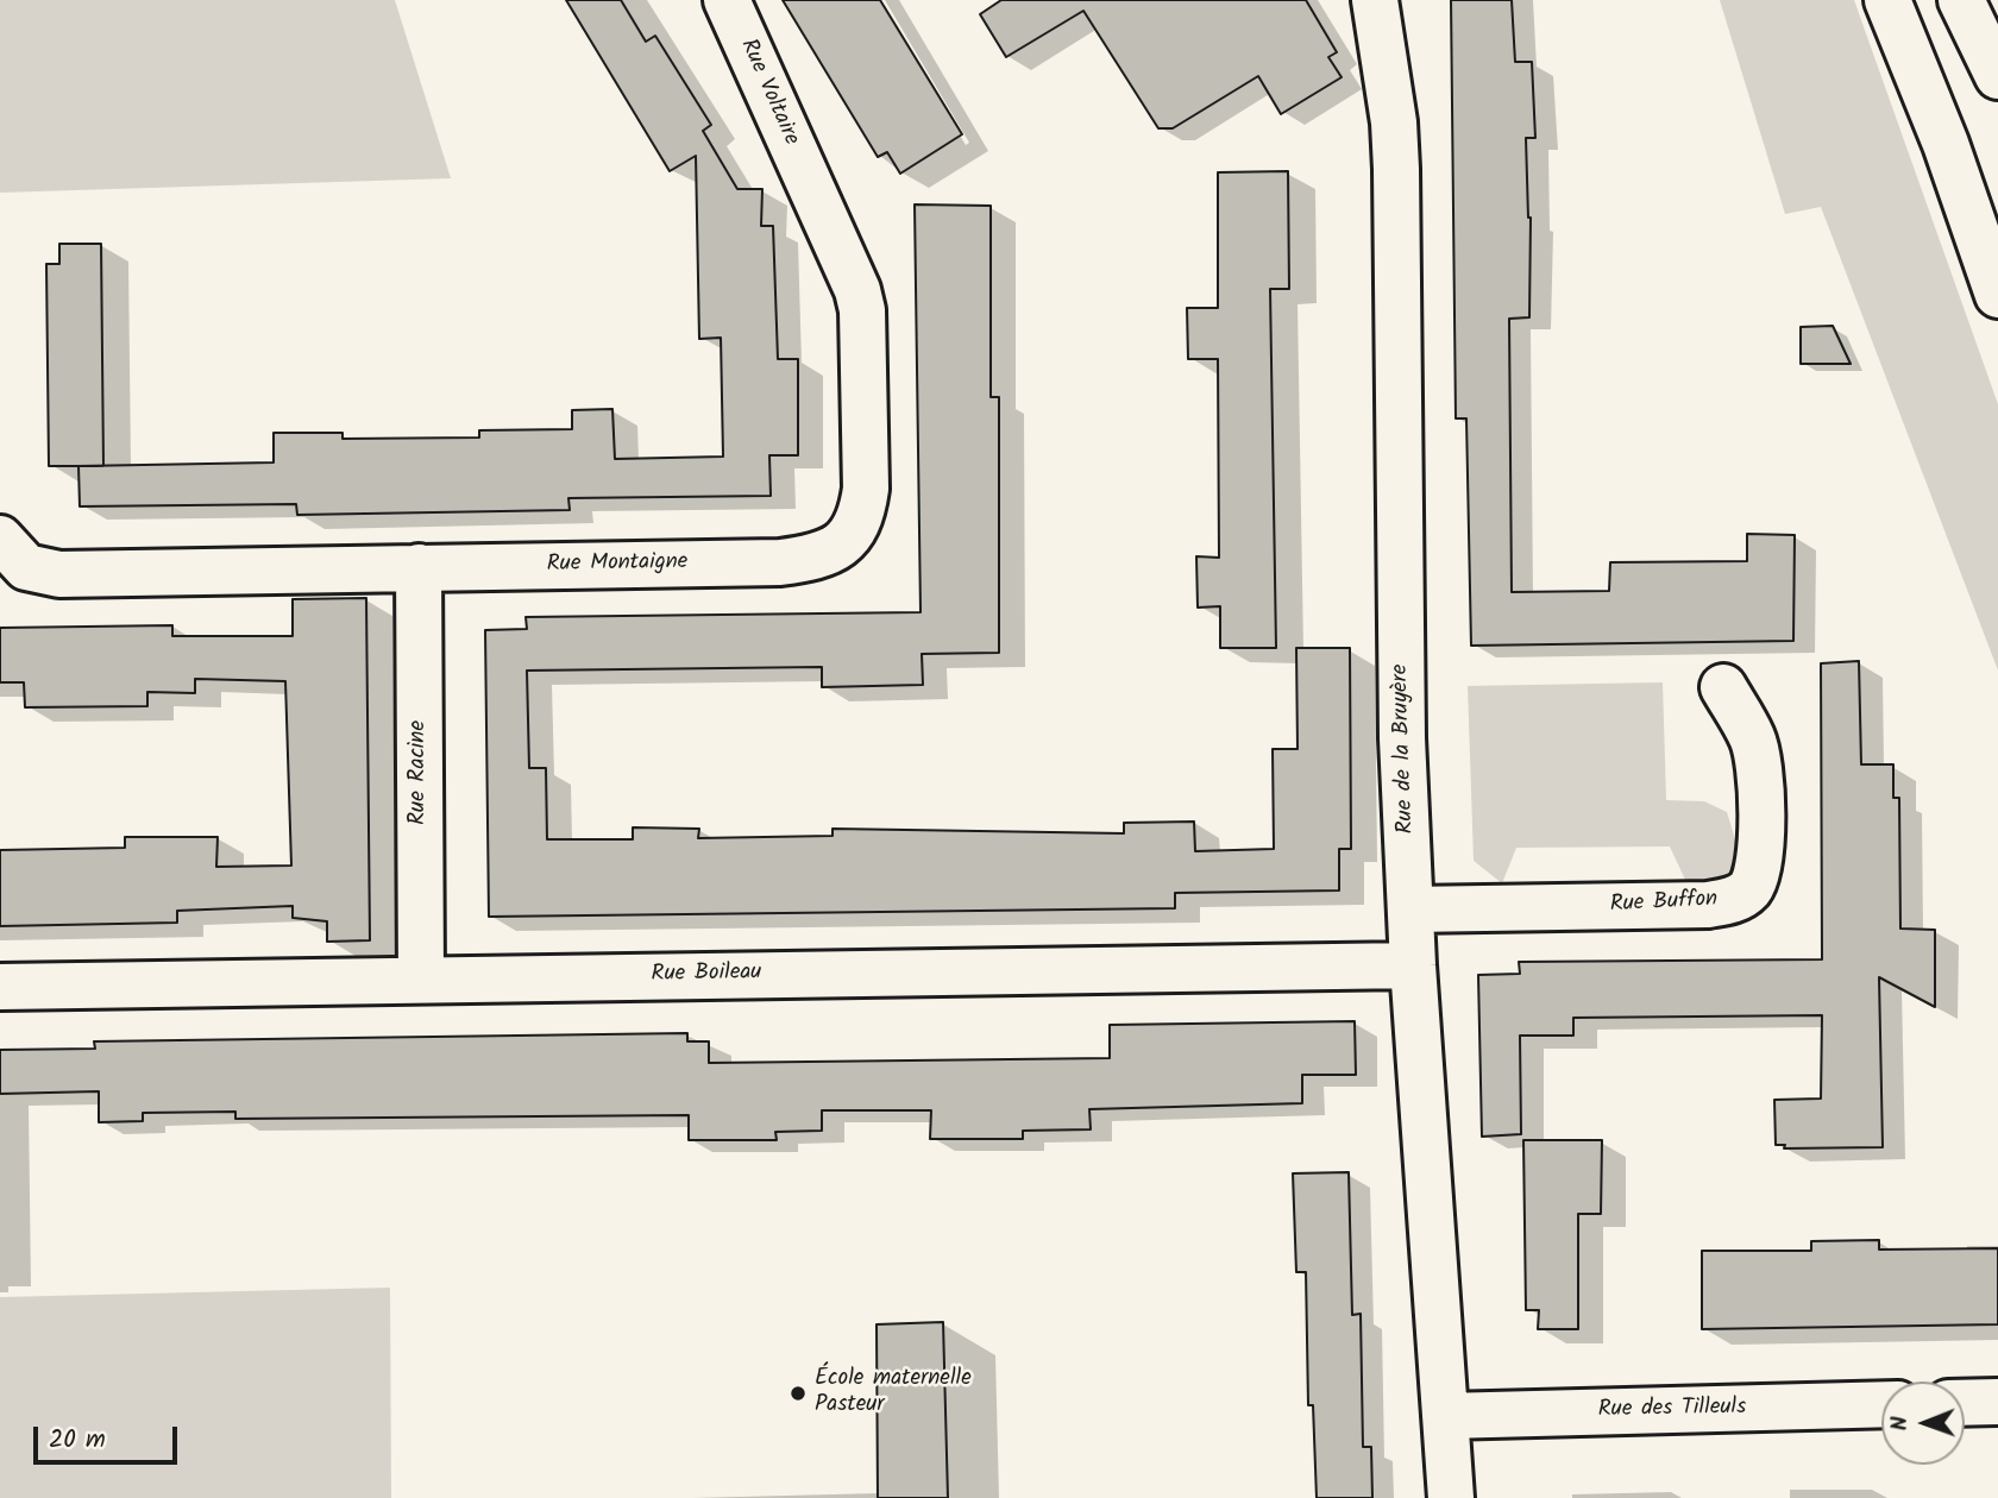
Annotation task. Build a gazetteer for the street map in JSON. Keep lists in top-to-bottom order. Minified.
{"streets":{"main road":["Rue Voltaire","Rue Montaigne","Rue de la Bruyère","Rue Racine","Rue Buffon","Rue Boileau","Rue des Tilleuls"]},"crossings":[["Rue Voltaire","Rue Montaigne"],["Rue Montaigne","Rue Racine"],["Rue de la Bruyère","Rue Buffon"],["Rue de la Bruyère","Rue Boileau"],["Rue de la Bruyère","Rue des Tilleuls"],["Rue Racine","Rue Boileau"]],"places":["École maternelle Pasteur"],"scale_bar":"20 m","north":"left"}
